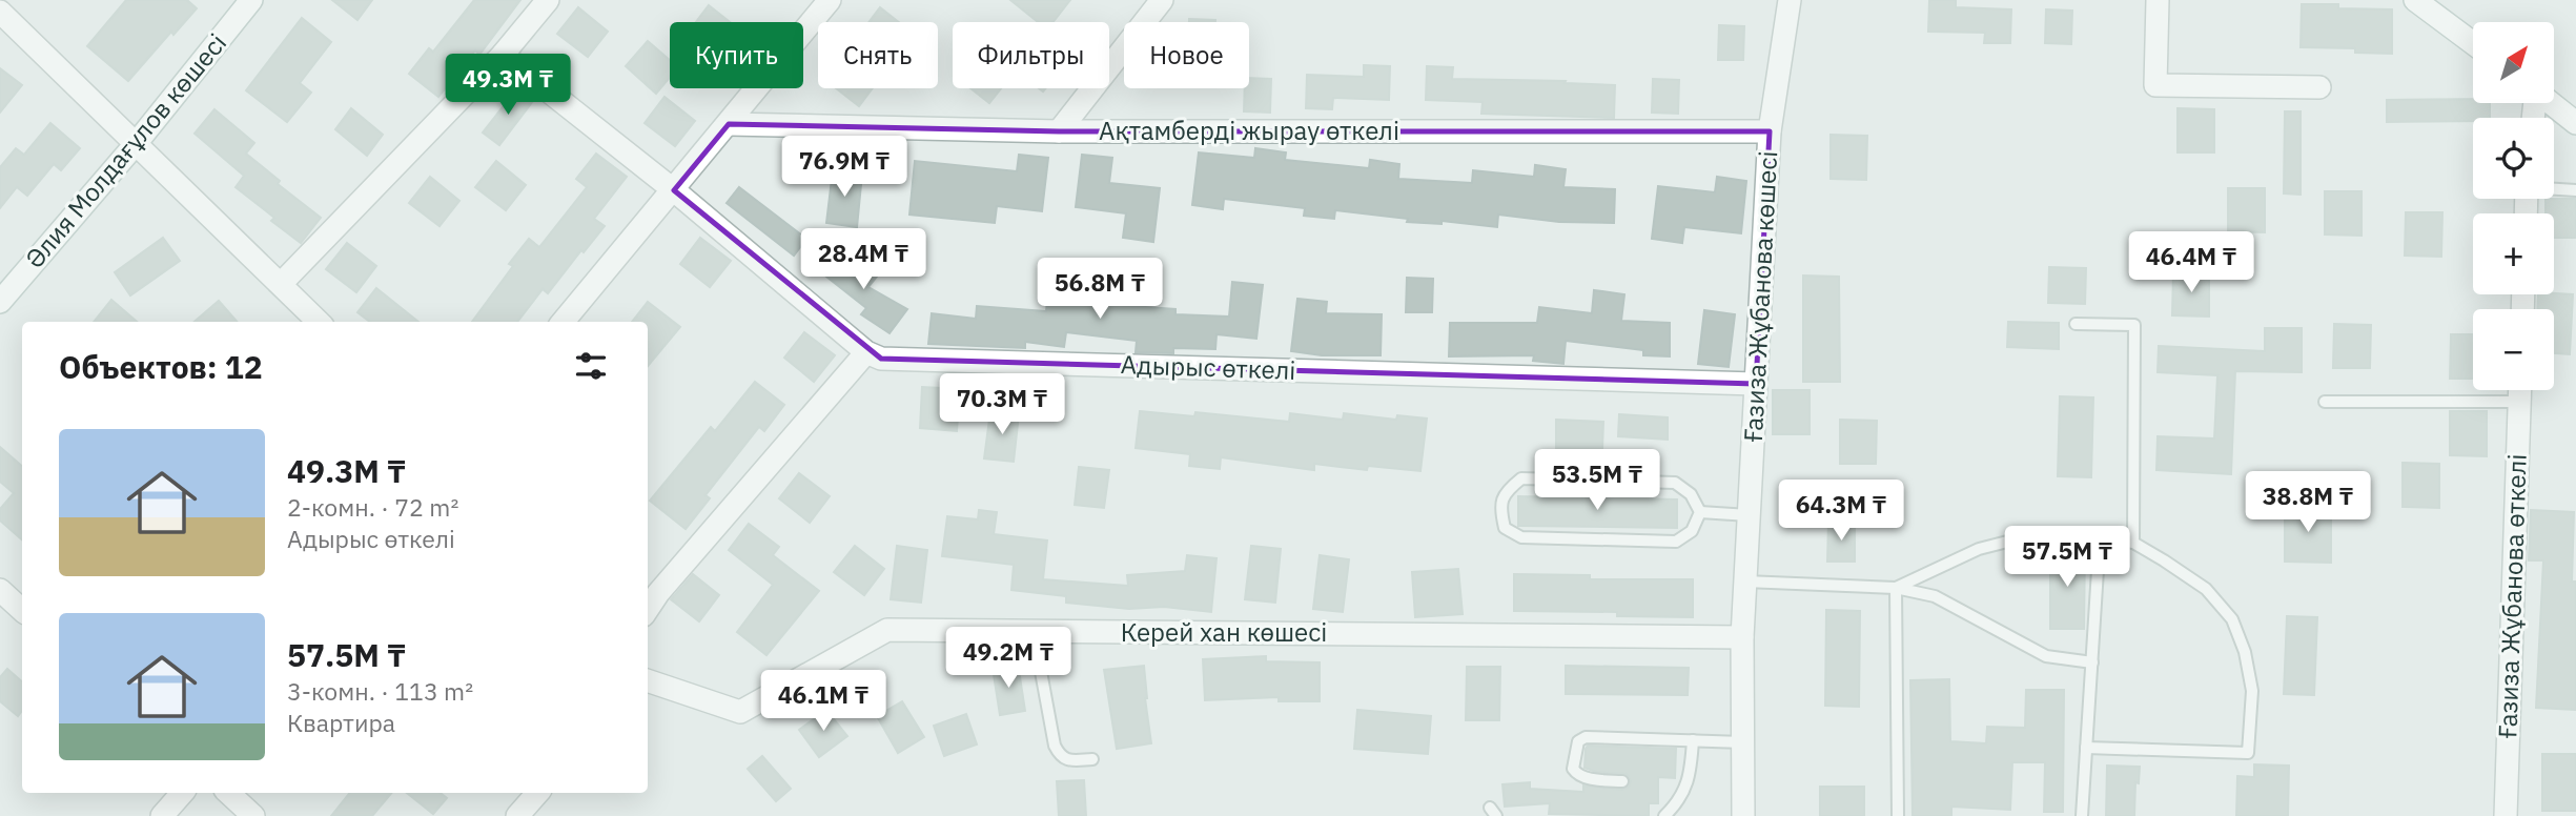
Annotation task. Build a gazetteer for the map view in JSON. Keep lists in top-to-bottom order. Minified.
{"streets":{"street":["Ақтамберді жырау өткелі","Әлия Молдағұлов көшесі","Ғазиза Жұбанова көшесі","Адырыс өткелі","Ғазиза Жұбанова өткелі","Керей хан көшесі"]},"crossings":[["Ақтамберді жырау өткелі","Ғазиза Жұбанова көшесі"],["Ғазиза Жұбанова көшесі","Адырыс өткелі"],["Ғазиза Жұбанова көшесі","Керей хан көшесі"]],"north":"top right","page":{"map_buttons":["+","−"],"chip":["Купить","Снять","Фильтры","Новое"],"price":["49.3M ₸","76.9M ₸","28.4M ₸","46.4M ₸","56.8M ₸","70.3M ₸","53.5M ₸","38.8M ₸","64.3M ₸","57.5M ₸","49.2M ₸","46.1M ₸"],"heading":"Объектов: 12","list":[{"name":"49.3M ₸","note":"2-комн. · 72 m² · Адырыс өткелі"},{"name":"57.5M ₸","note":"3-комн. · 113 m² · Квартира"}]}}
